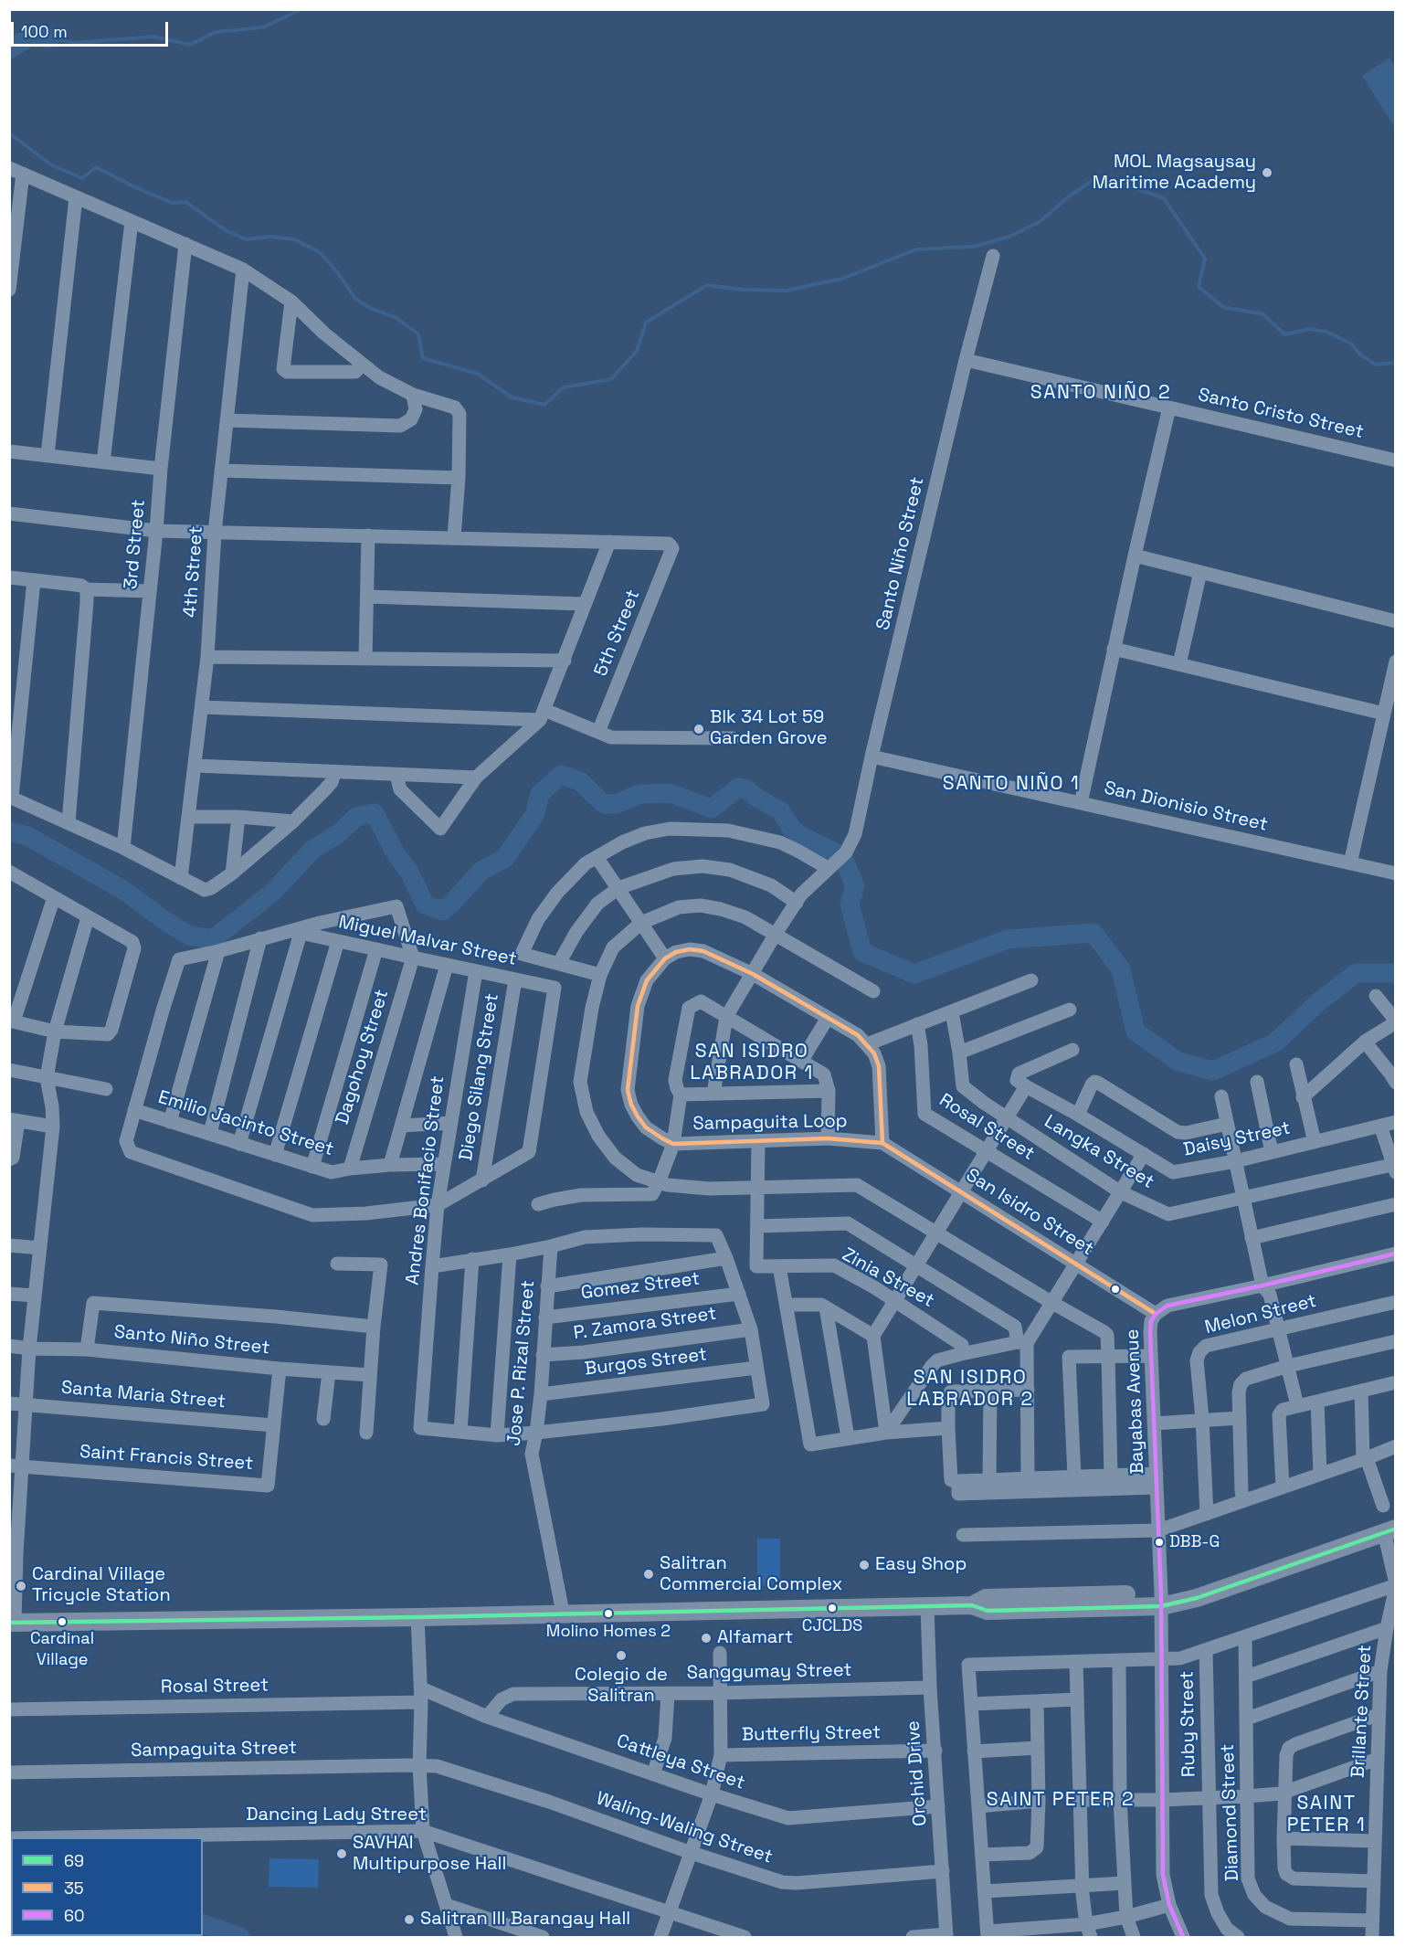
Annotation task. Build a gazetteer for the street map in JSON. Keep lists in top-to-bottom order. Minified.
{"streets":{"street":["Santo Cristo Street","3rd Street","Santo Niño Street","4th Street","5th Street","San Dionisio Street","Miguel Malvar Street","Dagohoy Street","Diego Silang Street","Sampaguita Loop","Emilio Jacinto Street","Rosal Street","Daisy Street","Langka Street","Andres Bonifacio Street","San Isidro Street","Zinia Street","Gomez Street","Melon Street","P. Zamora Street","Burgos Street","Jose P. Rizal Street","Santa Maria Street","Bayabas Avenue","Saint Francis Street","Sanggumay Street","Brillante Street","Ruby Street","Butterfly Street","Sampaguita Street","Cattleya Street","Orchid Drive","Diamond Street","Dancing Lady Street","Waling-Waling Street"]},"crossings":[["Santo Cristo Street","Santo Niño Street"],["Santo Niño Street","San Dionisio Street"],["Santo Niño Street","Saint Francis Street"],["Miguel Malvar Street","Dagohoy Street"],["Miguel Malvar Street","Diego Silang Street"],["Miguel Malvar Street","Andres Bonifacio Street"],["Dagohoy Street","Emilio Jacinto Street"],["Sampaguita Loop","San Isidro Street"],["Emilio Jacinto Street","Andres Bonifacio Street"],["Rosal Street","Cattleya Street"],["San Isidro Street","Bayabas Avenue"],["Gomez Street","Jose P. Rizal Street"],["P. Zamora Street","Jose P. Rizal Street"],["Burgos Street","Jose P. Rizal Street"],["Santa Maria Street","Saint Francis Street"],["Sanggumay Street","Cattleya Street"],["Sanggumay Street","Orchid Drive"],["Brillante Street","Diamond Street"],["Butterfly Street","Orchid Drive"],["Sampaguita Street","Waling-Waling Street"],["Cattleya Street","Orchid Drive"],["Orchid Drive","Waling-Waling Street"]],"districts":["SANTO NIÑO 2","SANTO NIÑO 1","SAN ISIDRO LABRADOR 1","SAN ISIDRO LABRADOR 2","SAINT PETER 2","SAINT PETER 1"],"places":["MOL Magsaysay Maritime Academy","Blk 34 Lot 59 Garden Grove","DBB-G","Easy Shop","Salitran Commercial Complex","Cardinal Village Tricycle Station","CJCLDS","Molino Homes 2","Cardinal Village","Alfamart","Colegio de Salitran","SAVHAI Multipurpose Hall","Salitran III Barangay Hall"],"lines":["transit line 35","transit line 60","transit line 69"],"legend":["69","35","60"],"scale_bar":"100 m"}
